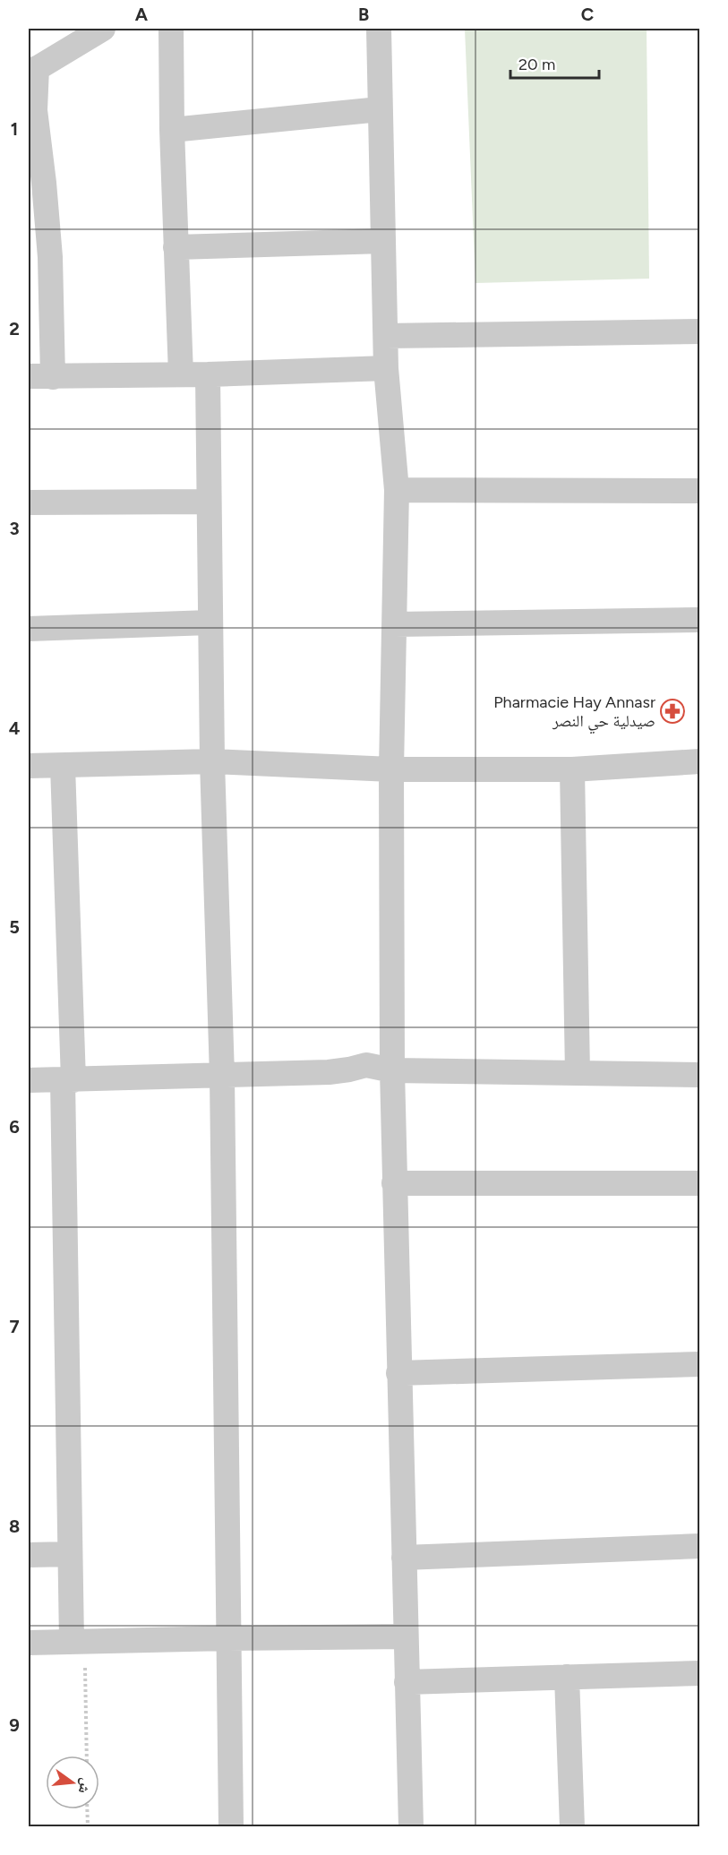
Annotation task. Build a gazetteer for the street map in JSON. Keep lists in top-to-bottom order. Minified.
{"places":{"pharmacy":["Pharmacie Hay Annasr صيدلية حي النصر"]},"scale_bar":"20 m","north":"right","grid":{"columns":["A","B","C"],"rows":["1","2","3","4","5","6","7","8","9"]}}
